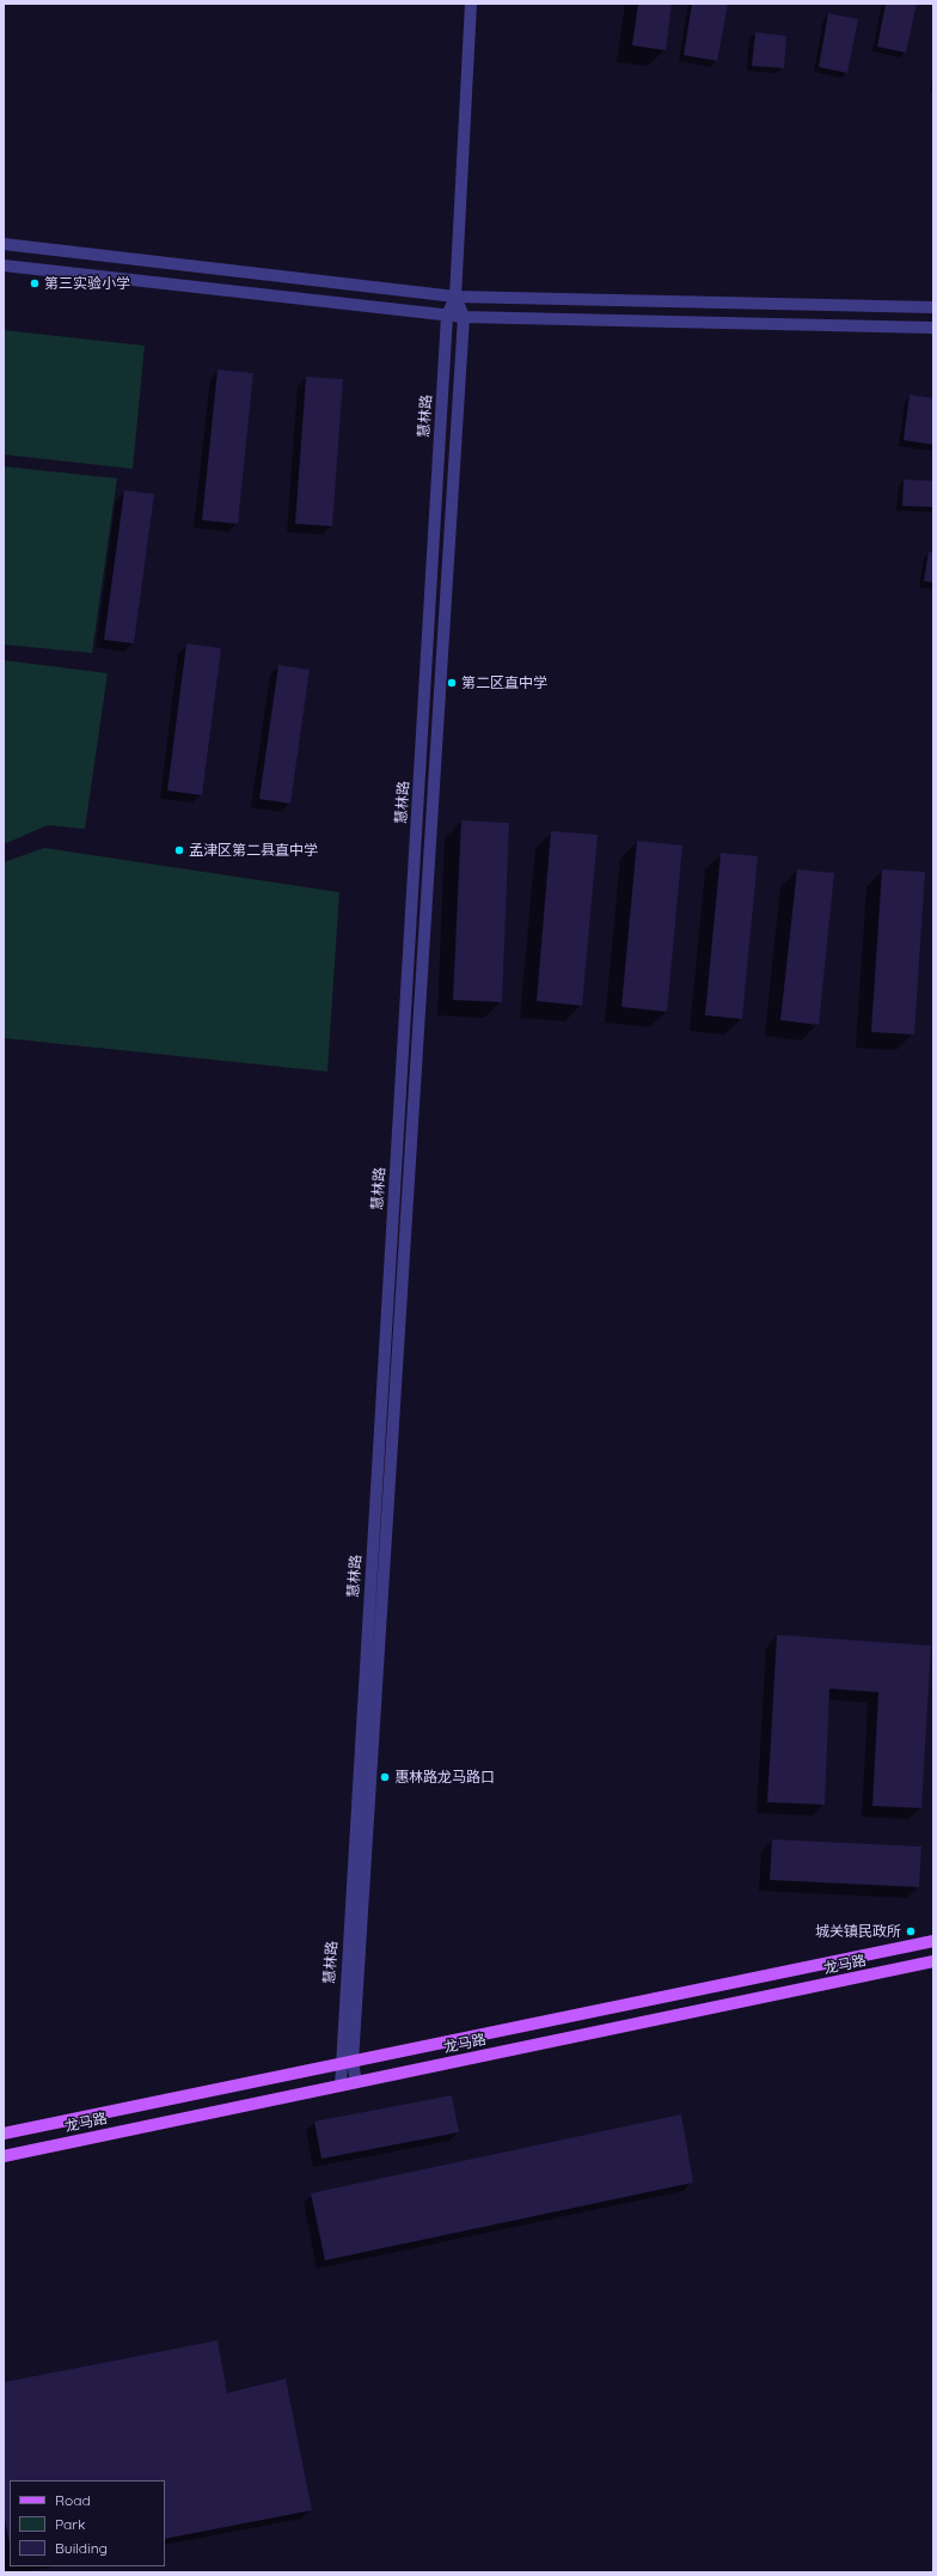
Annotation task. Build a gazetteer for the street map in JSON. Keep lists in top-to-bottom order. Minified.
{"streets":{"main road":["龙马路"],"street":["慧林路"]},"crossings":[["慧林路","龙马路"]],"places":["第三实验小学","第二区直中学","孟津区第二县直中学","惠林路龙马路口","城关镇民政所"],"legend":["Road","Park","Building"]}
